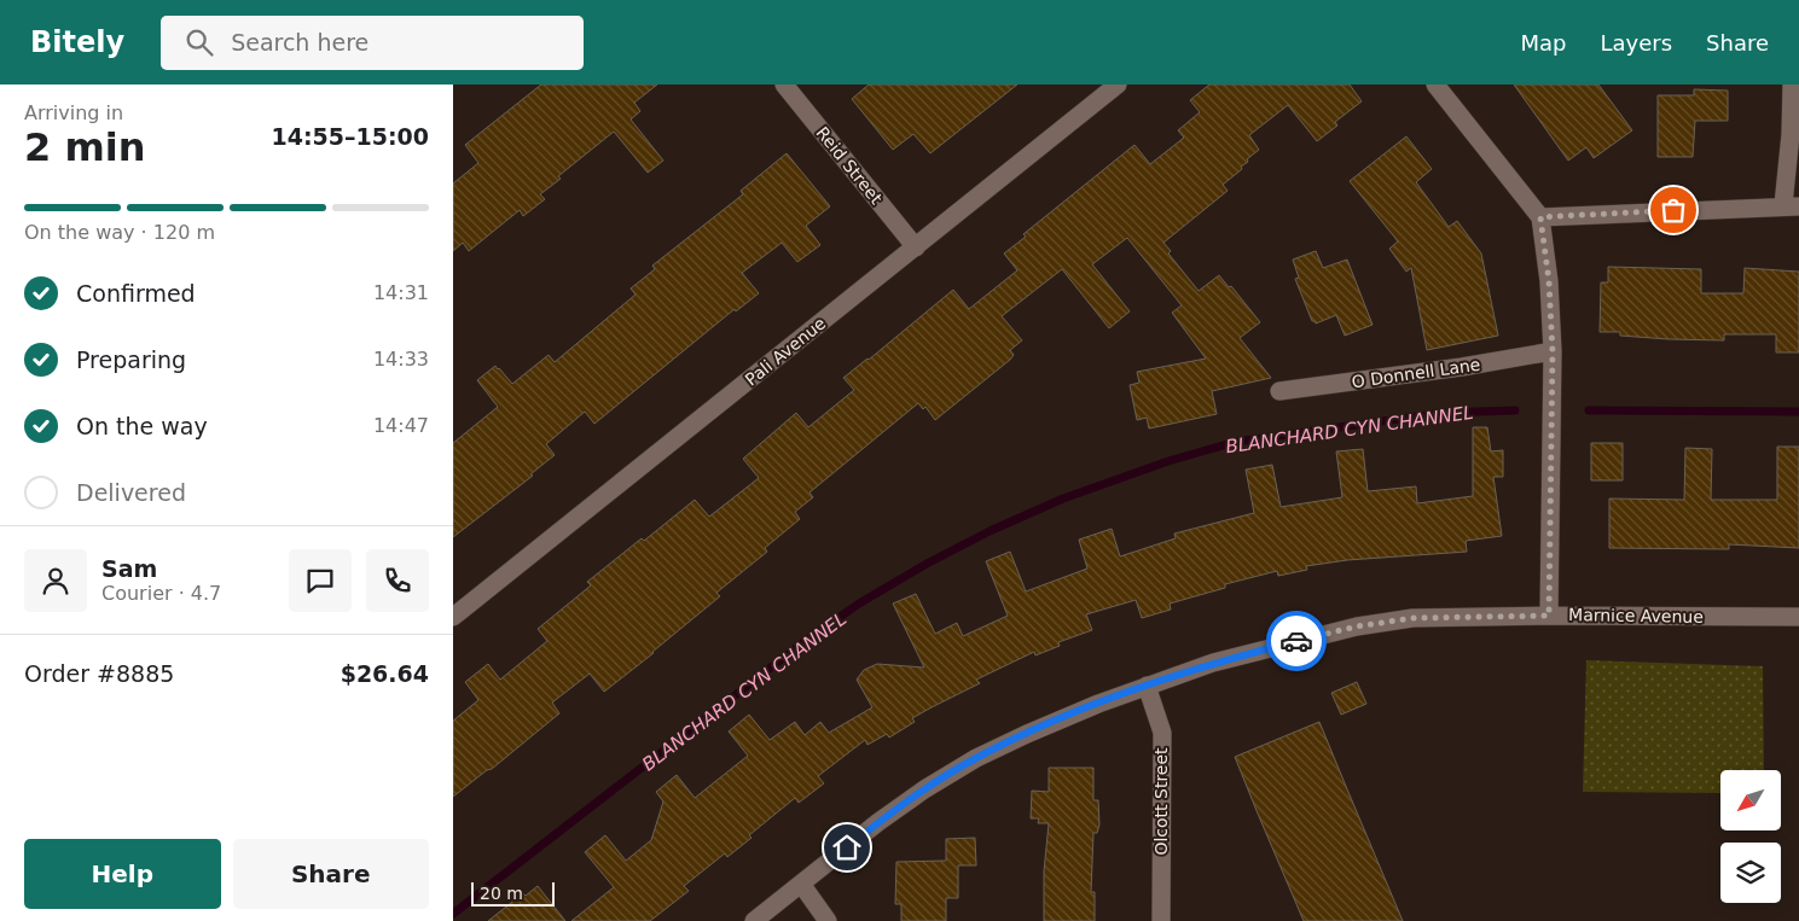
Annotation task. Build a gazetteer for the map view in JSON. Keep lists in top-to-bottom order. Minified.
{"streets":{"street":["Reid Street","Pali Avenue","O Donnell Lane","Marnice Avenue","Olcott Street"]},"crossings":[["Reid Street","Pali Avenue"],["Marnice Avenue","Olcott Street"]],"water":["BLANCHARD CYN CHANNEL"],"scale_bar":"20 m","north":"bottom left","page":{"header":"Bitely","search":"Search here","nav":["Map","Layers","Share"],"heading":["2 min","Arriving in","14:55–15:00"],"panel":["Sam","Courier · 4.7","Order #8885","$26.64"],"bar":"On the way · 120 m","list":[["Confirmed","14:31"],["Preparing","14:33"],["On the way","14:47"],"Delivered"],"buttons":["Help","Share"],"scale":"20 m"}}
